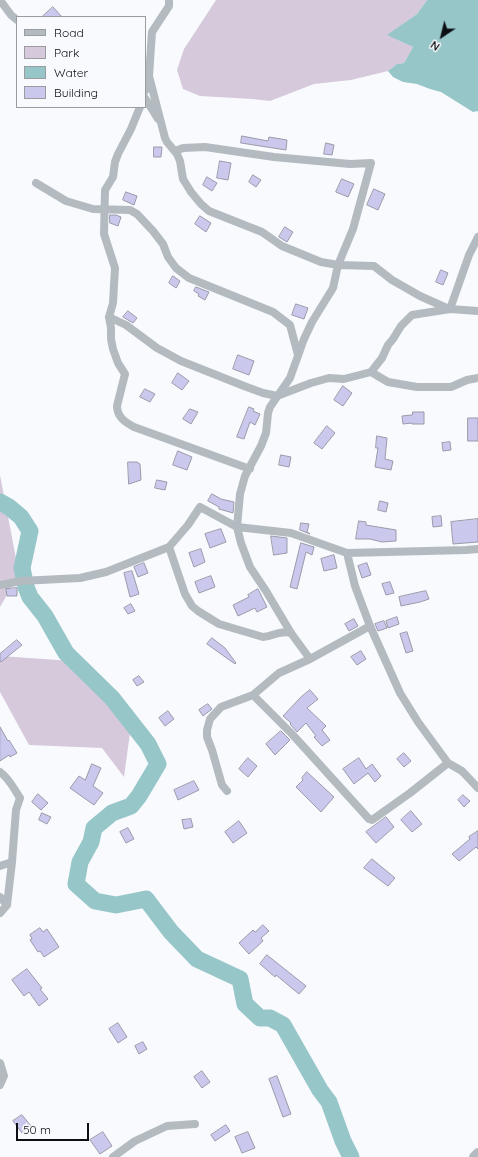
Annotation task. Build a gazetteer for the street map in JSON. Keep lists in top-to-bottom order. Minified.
{"legend":["Road","Park","Water","Building"],"scale_bar":"50 m","north":"bottom left"}
